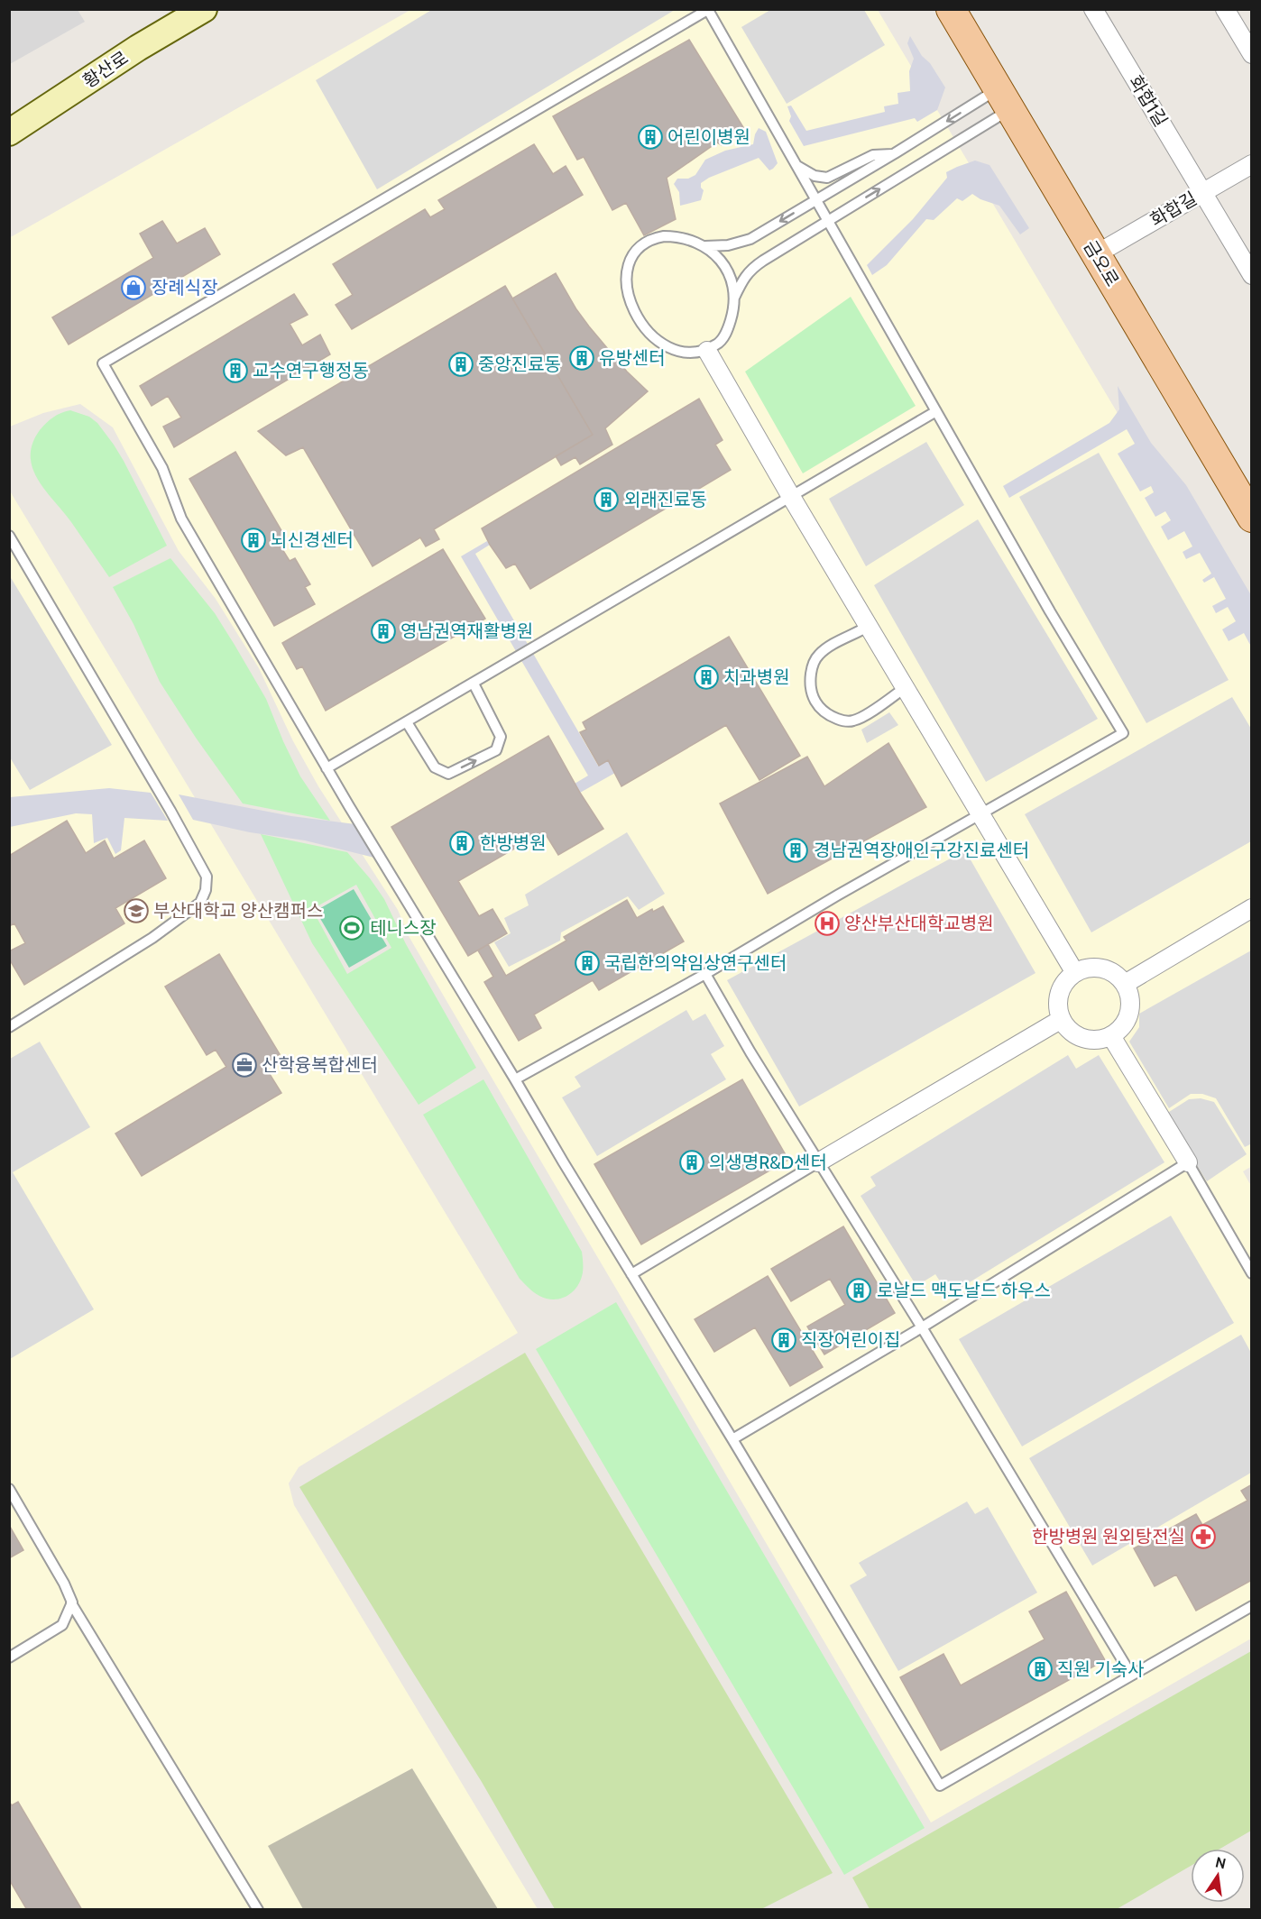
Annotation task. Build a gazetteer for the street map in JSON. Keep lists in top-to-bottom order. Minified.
{"streets":{"main road":["황산로","금오로"],"street":["화합1길","화합길"]},"crossings":[["화합1길","화합길"],["화합길","금오로"]],"places":{"building":["어린이병원","유방센터","중앙진료동","교수연구행정동","외래진료동","뇌신경센터","영남권역재활병원","치과병원","한방병원","경남권역장애인구강진료센터","국립한의약임상연구센터","의생명R&D센터","로날드 맥도날드 하우스","직장어린이집","직원 기숙사"],"shop":["장례식장"],"school or university":["부산대학교 양산캠퍼스"],"hospital":["양산부산대학교병원"],"sports":["테니스장"],"office":["산학융복합센터"],"pharmacy":["한방병원 원외탕전실"]},"north":"top"}
